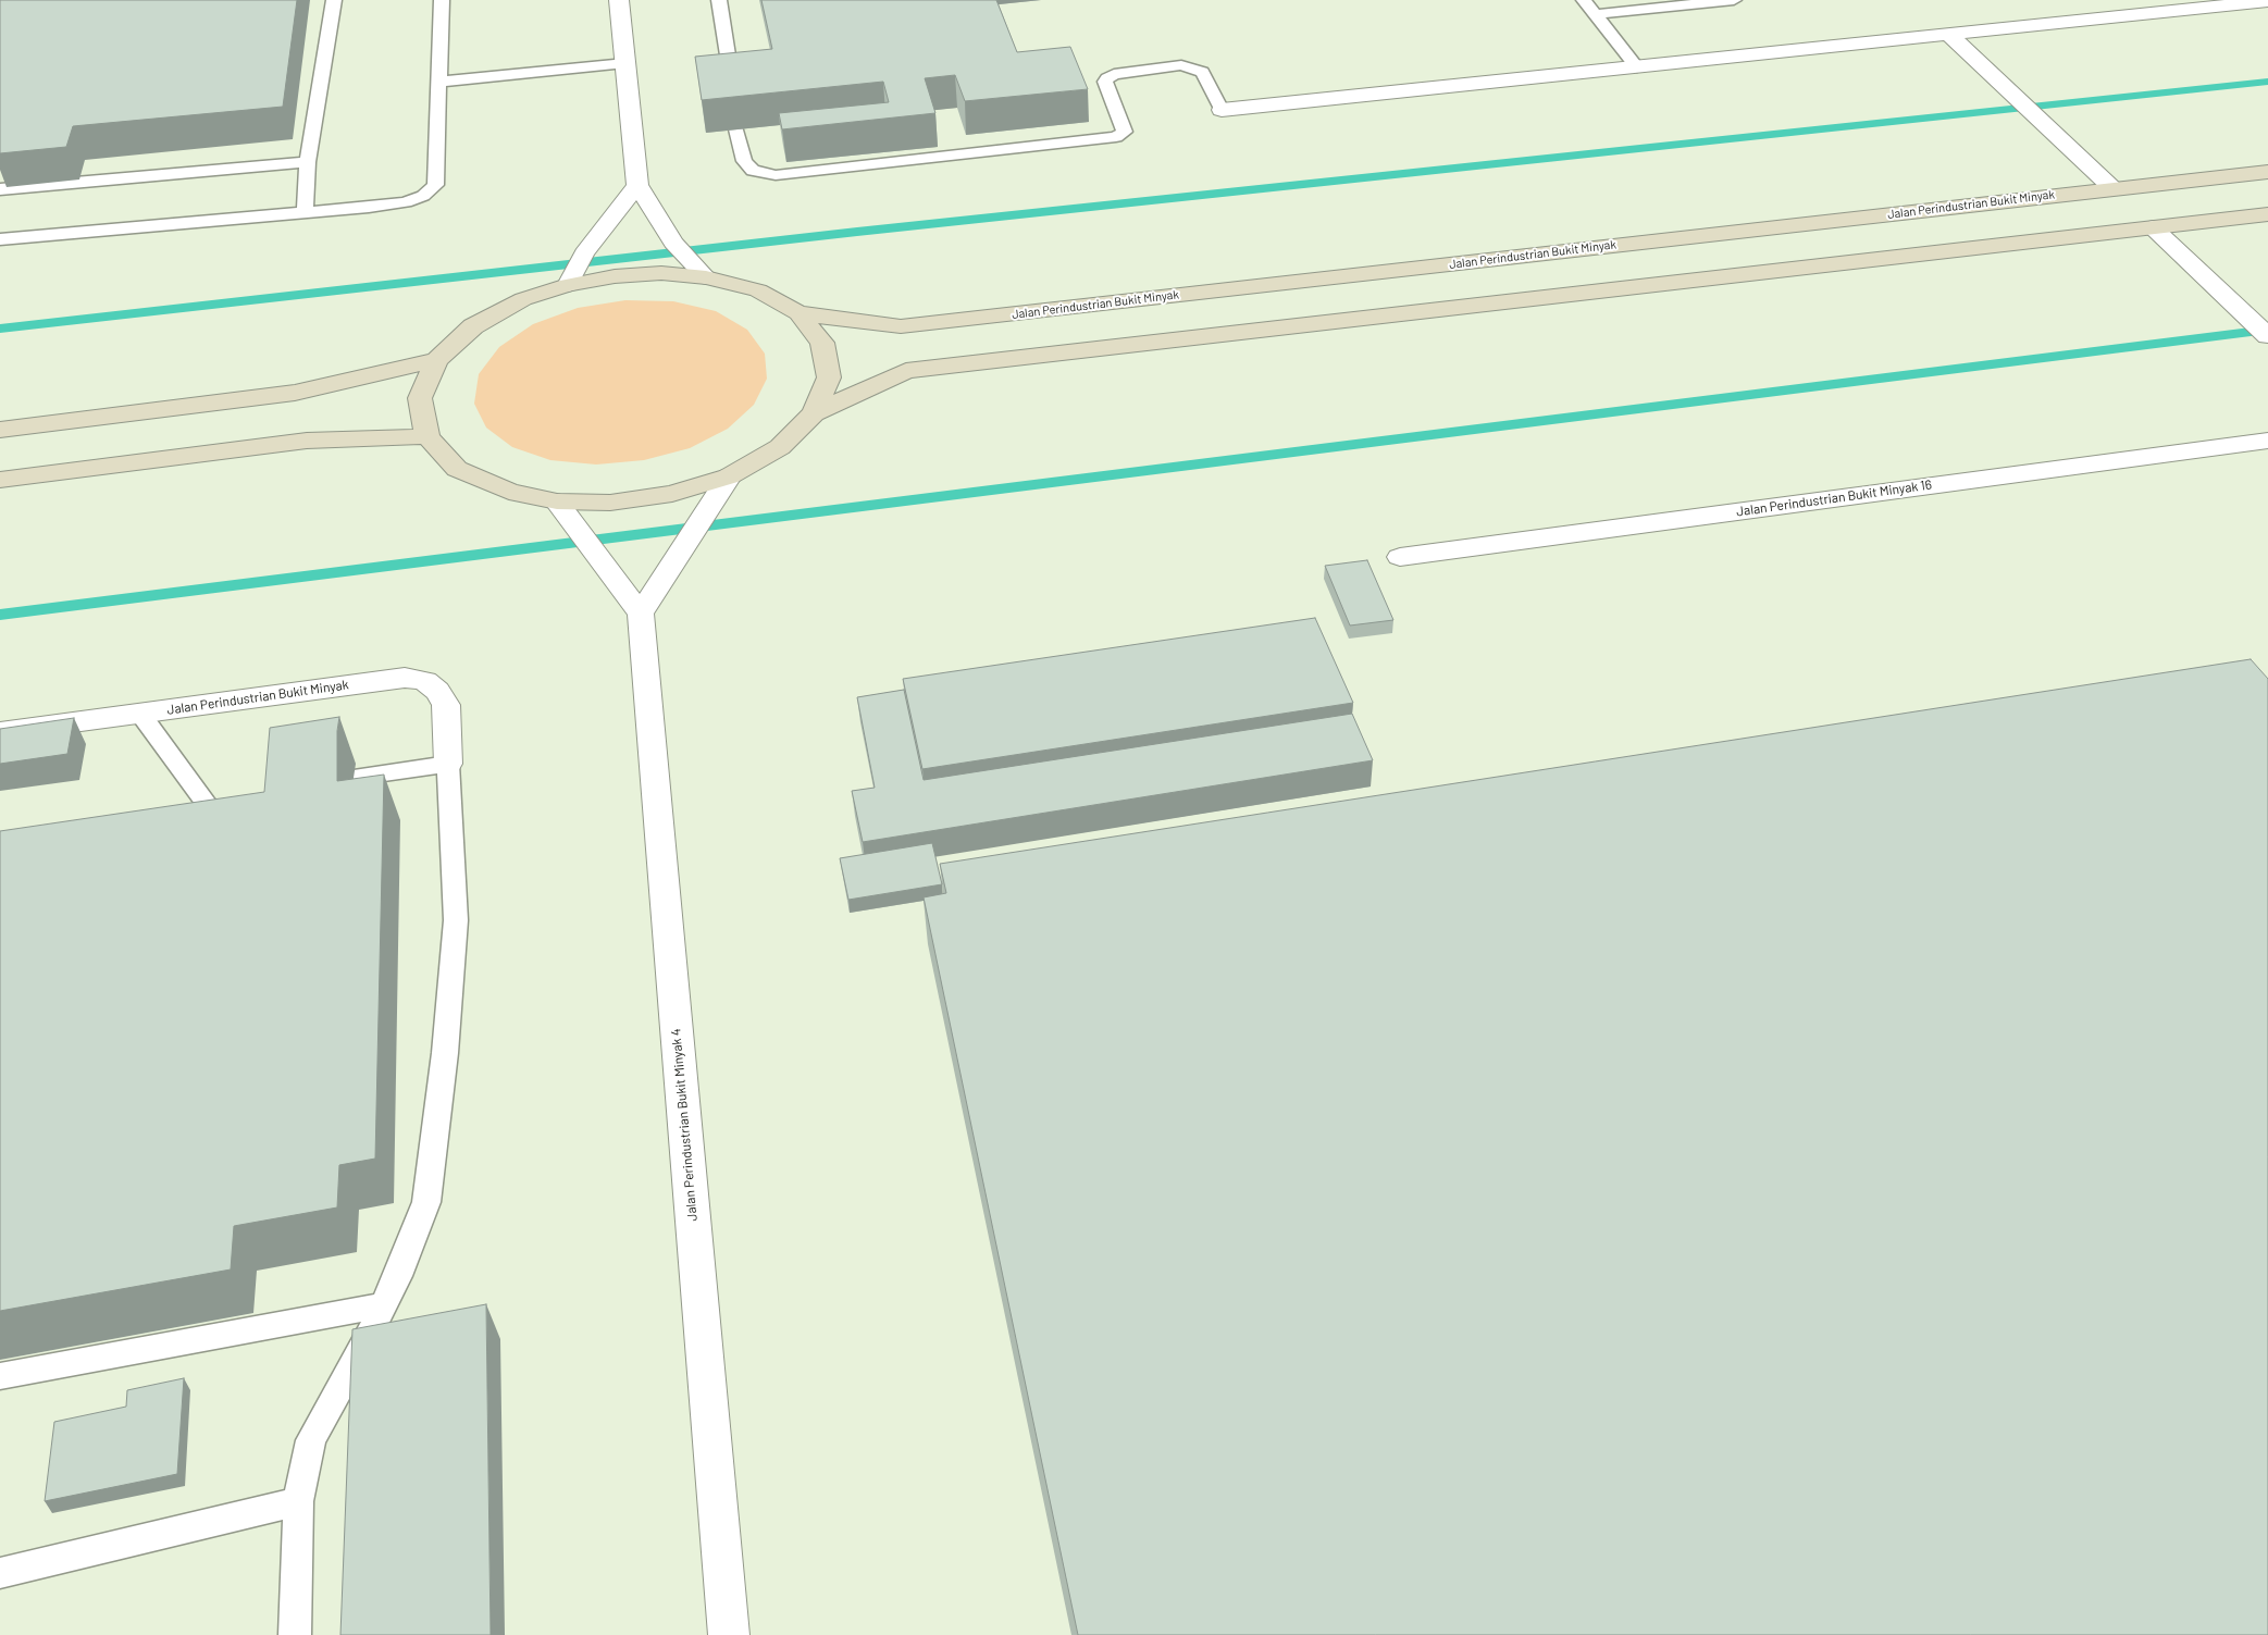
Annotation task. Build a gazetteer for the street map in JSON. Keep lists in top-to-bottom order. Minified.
{"streets":{"main road":["Jalan Perindustrian Bukit Minyak"],"street":["Jalan Perindustrian Bukit Minyak 16","Jalan Perindustrian Bukit Minyak 4"]}}
